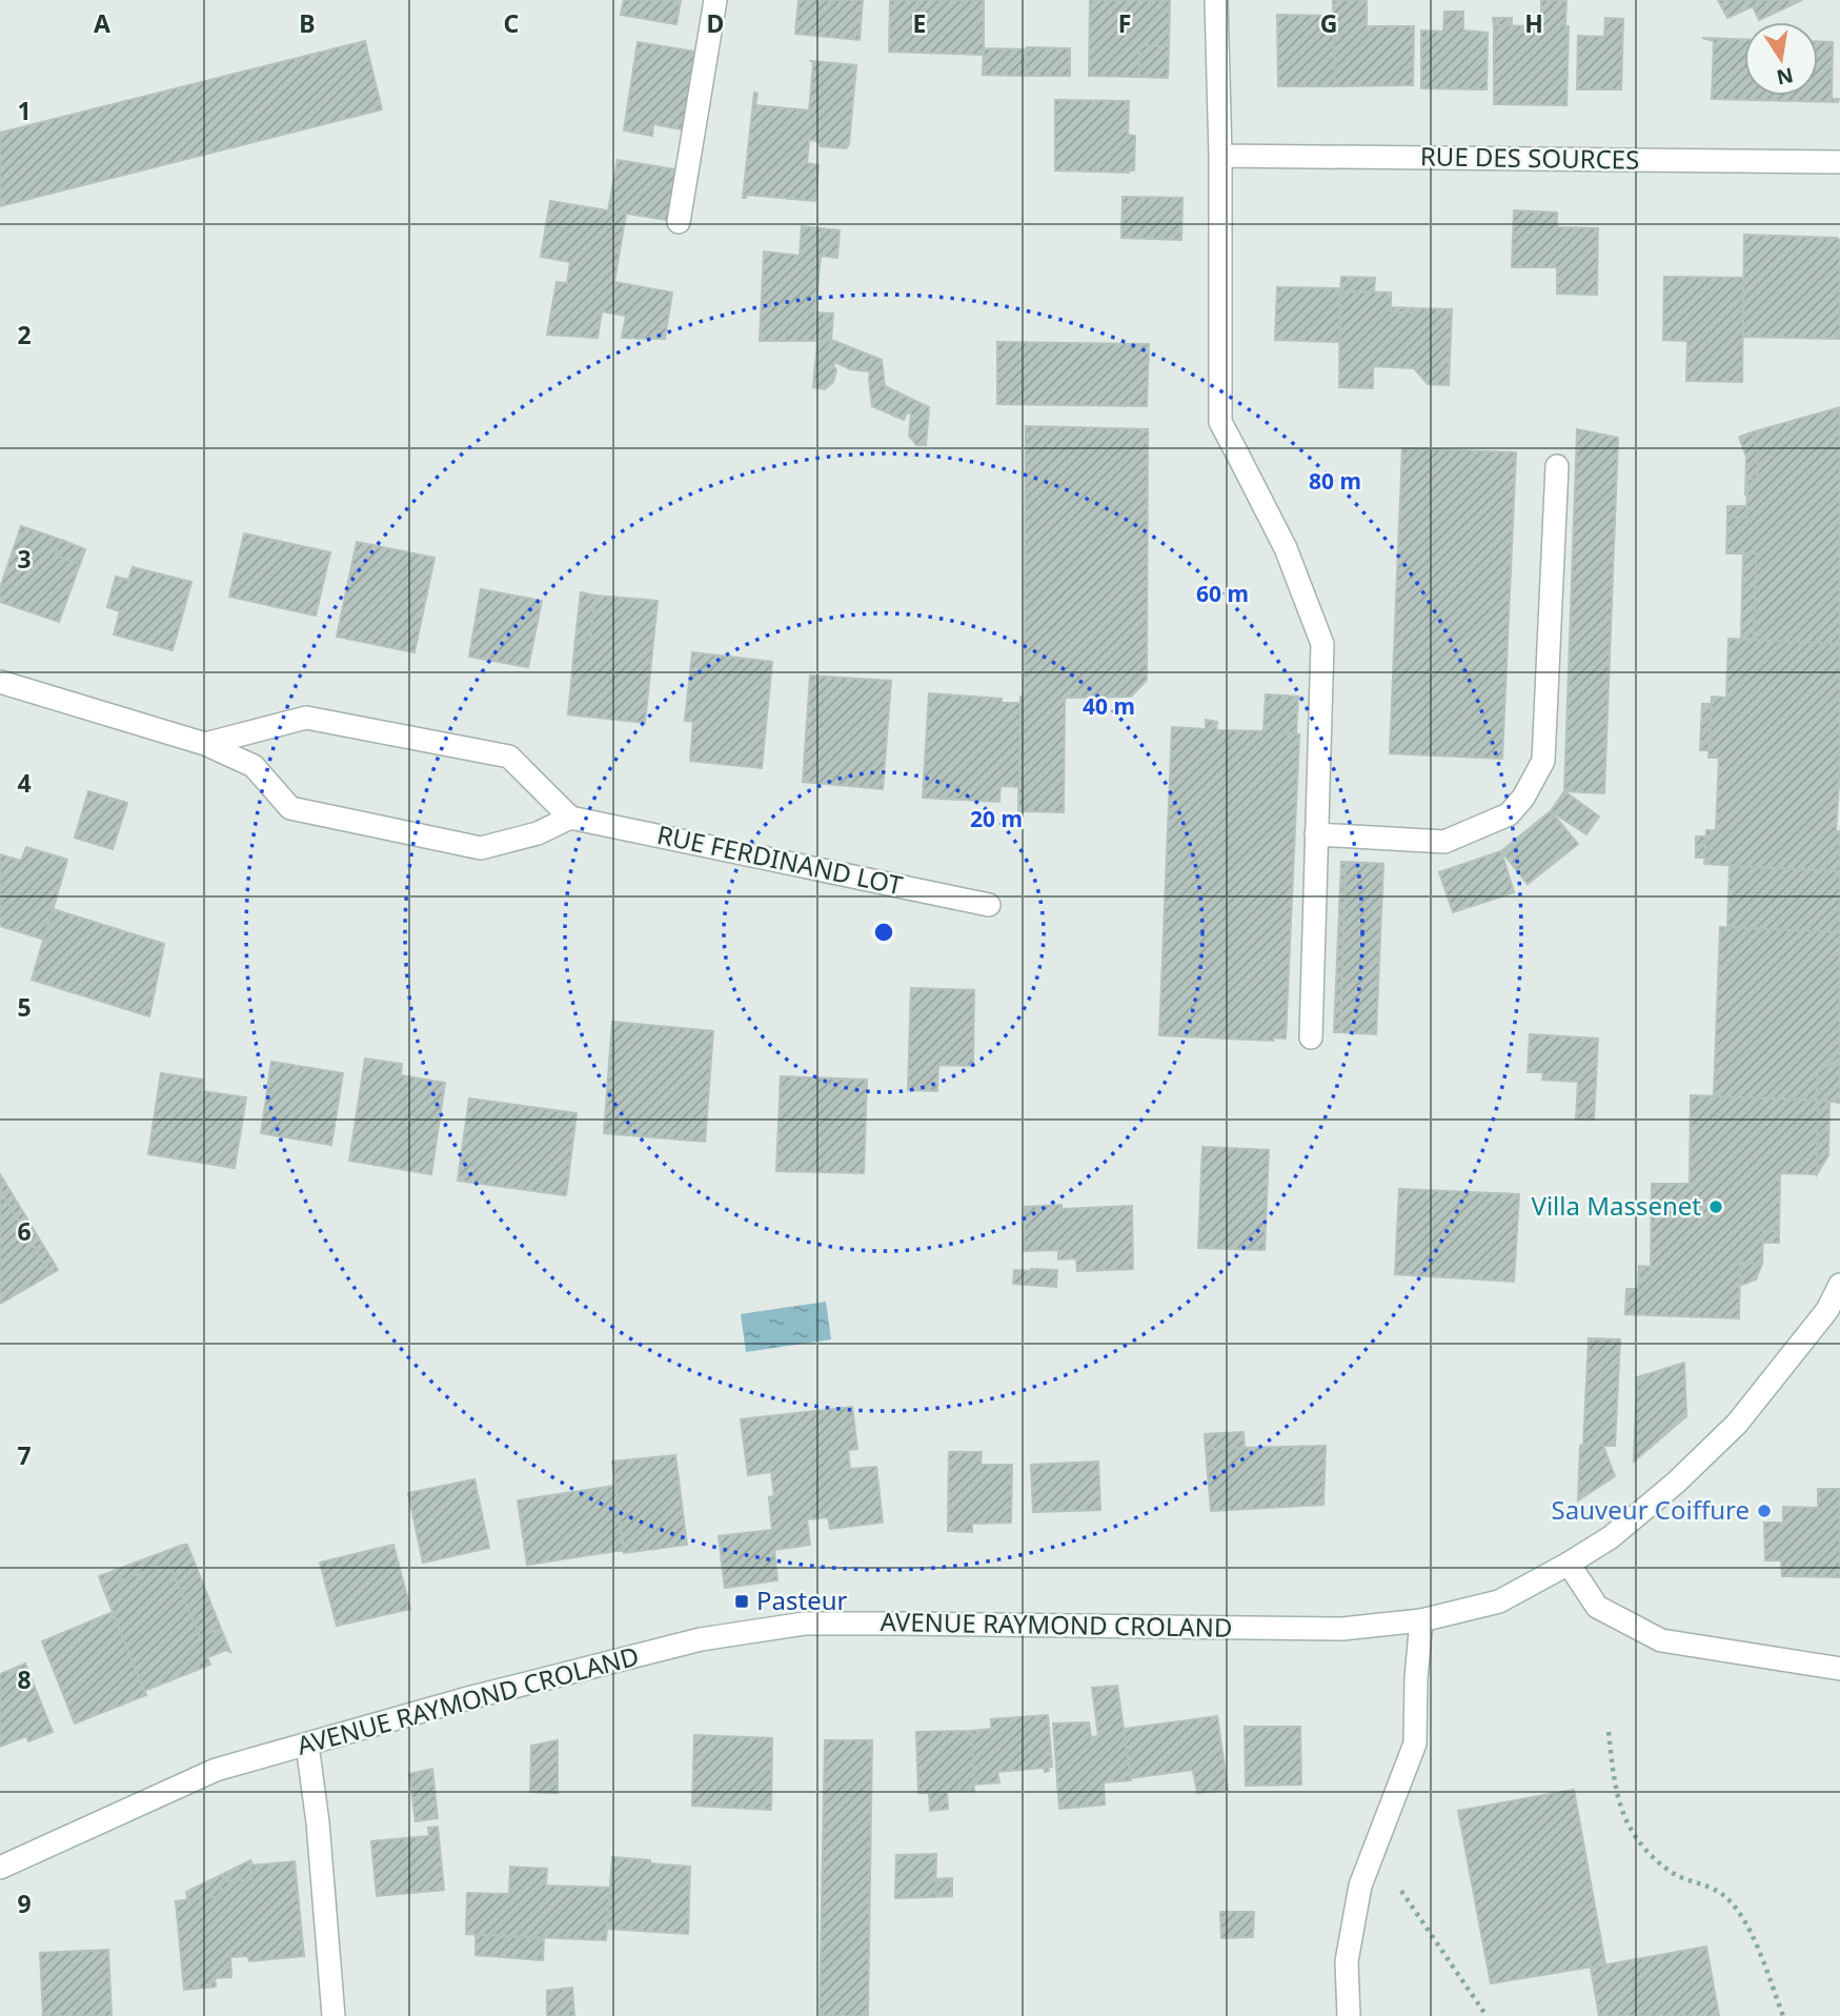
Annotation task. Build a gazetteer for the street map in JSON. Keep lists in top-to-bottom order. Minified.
{"streets":{"street":["RUE DES SOURCES","RUE FERDINAND LOT","AVENUE RAYMOND CROLAND"]},"places":{"other":["Villa Massenet","Sauveur Coiffure"],"transit":["Pasteur"]},"north":"bottom","grid":{"columns":["A","B","C","D","E","F","G","H"],"rows":["1","2","3","4","5","6","7","8","9"]},"rings":["80 m","60 m","40 m","20 m"]}
